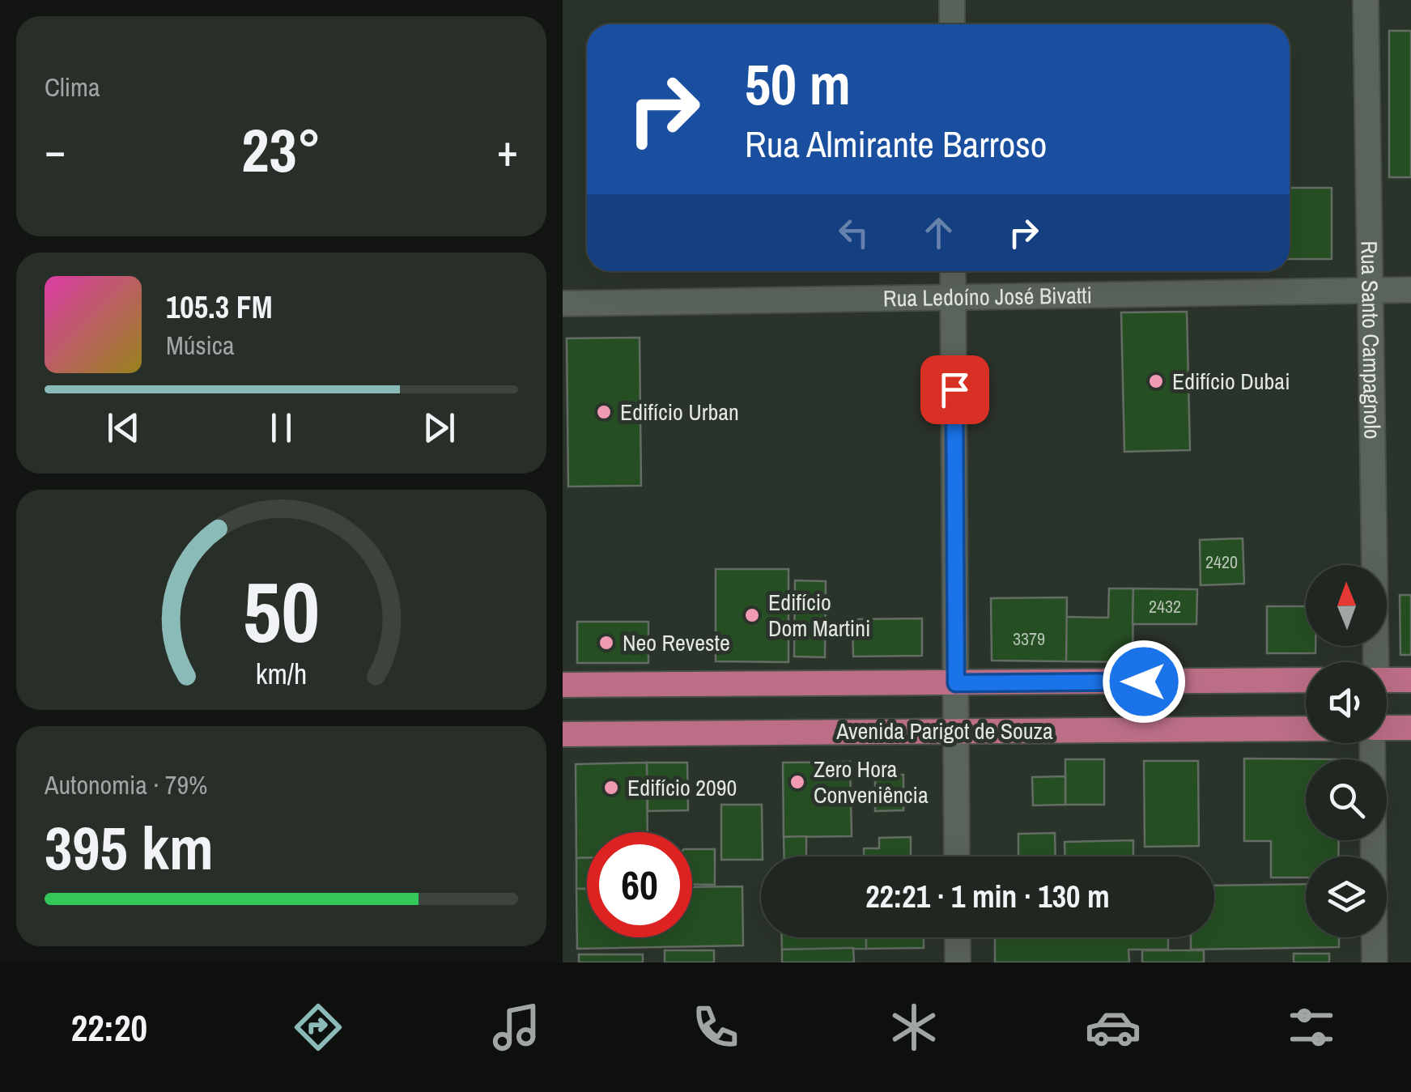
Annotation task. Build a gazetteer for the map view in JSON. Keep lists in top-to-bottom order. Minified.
{"streets":{"main road":["Avenida Parigot de Souza"],"street":["Rua Ledoíno José Bivatti","Rua Santo Campagnolo"]},"crossings":[["Rua Ledoíno José Bivatti","Rua Santo Campagnolo"]],"places":["Edifício Dubai","Edifício Urban","Edifício Dom Martini","Neo Reveste","Zero Hora Conveniência","Edifício 2090"],"house_numbers":["2420","2432","3379"],"north":"top","page":{"tile":["Clima",["Autonomia · 79%","395 km"]],"turn":["50 m","Rua Almirante Barroso"],"heat":["−","23°","+"],"song":["105.3 FM","Música"],"limit":"60","trip":"22:21 · 1 min · 130 m","tabs":"22:20","gauge":["50","km/h"]}}
